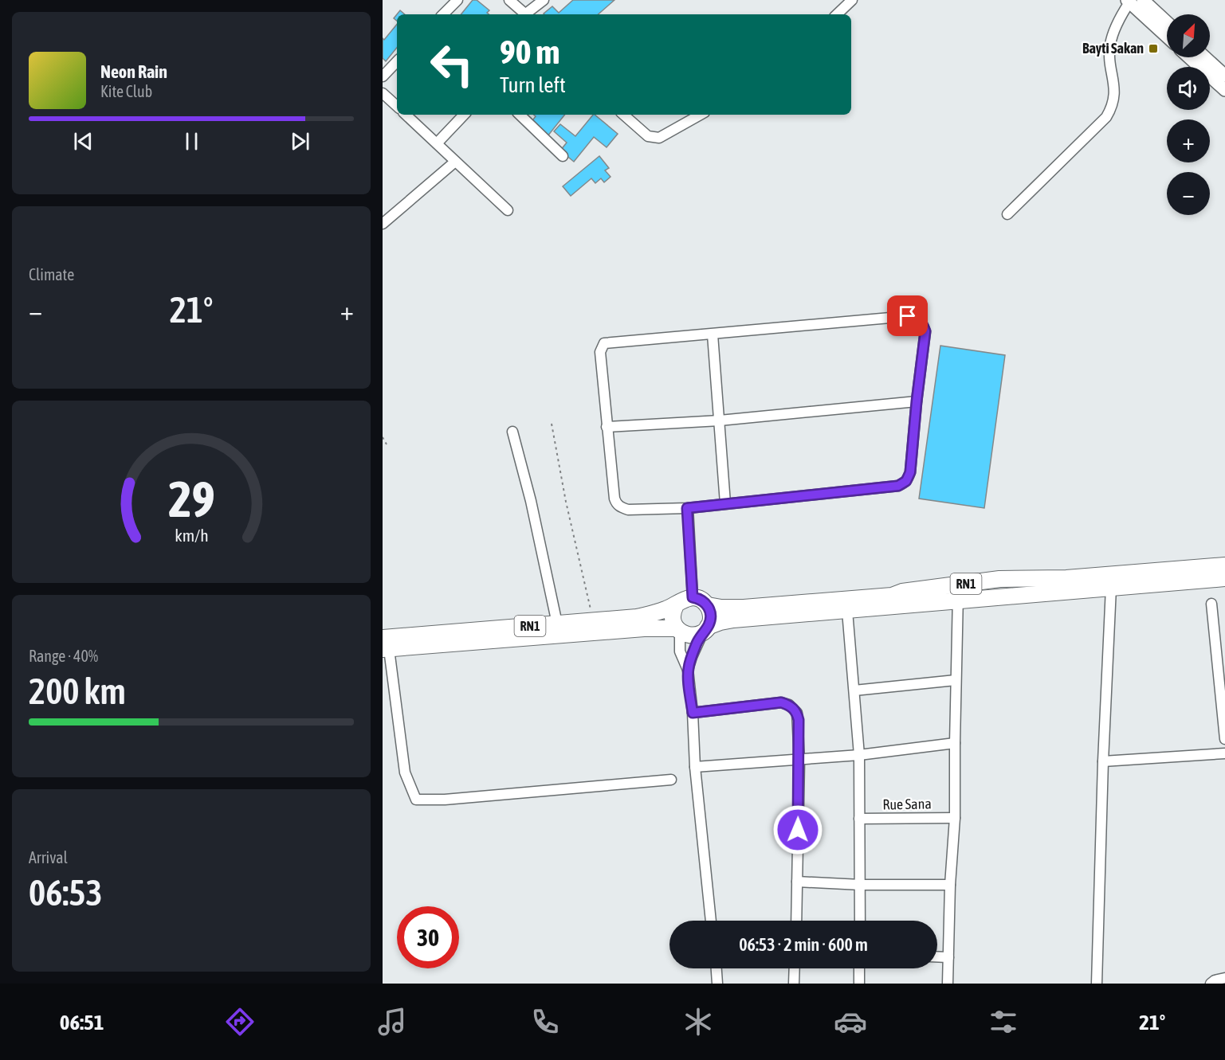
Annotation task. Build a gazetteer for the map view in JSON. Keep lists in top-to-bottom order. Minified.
{"streets":{"main road":["RN1"],"street":["Rue Sana"]},"places":{"transit":["Bayti Sakan"]},"north":"top right","page":{"map_buttons":["+","−"],"turn":["90 m","Turn left"],"song":["Neon Rain","Kite Club"],"tile":["Climate",["Range · 40%","200 km"],["Arrival","06:53"]],"heat":["−","21°","+"],"limit":"30","trip":"06:53 · 2 min · 600 m","tabs":["06:51","21°"],"gauge":["29","km/h"]}}
